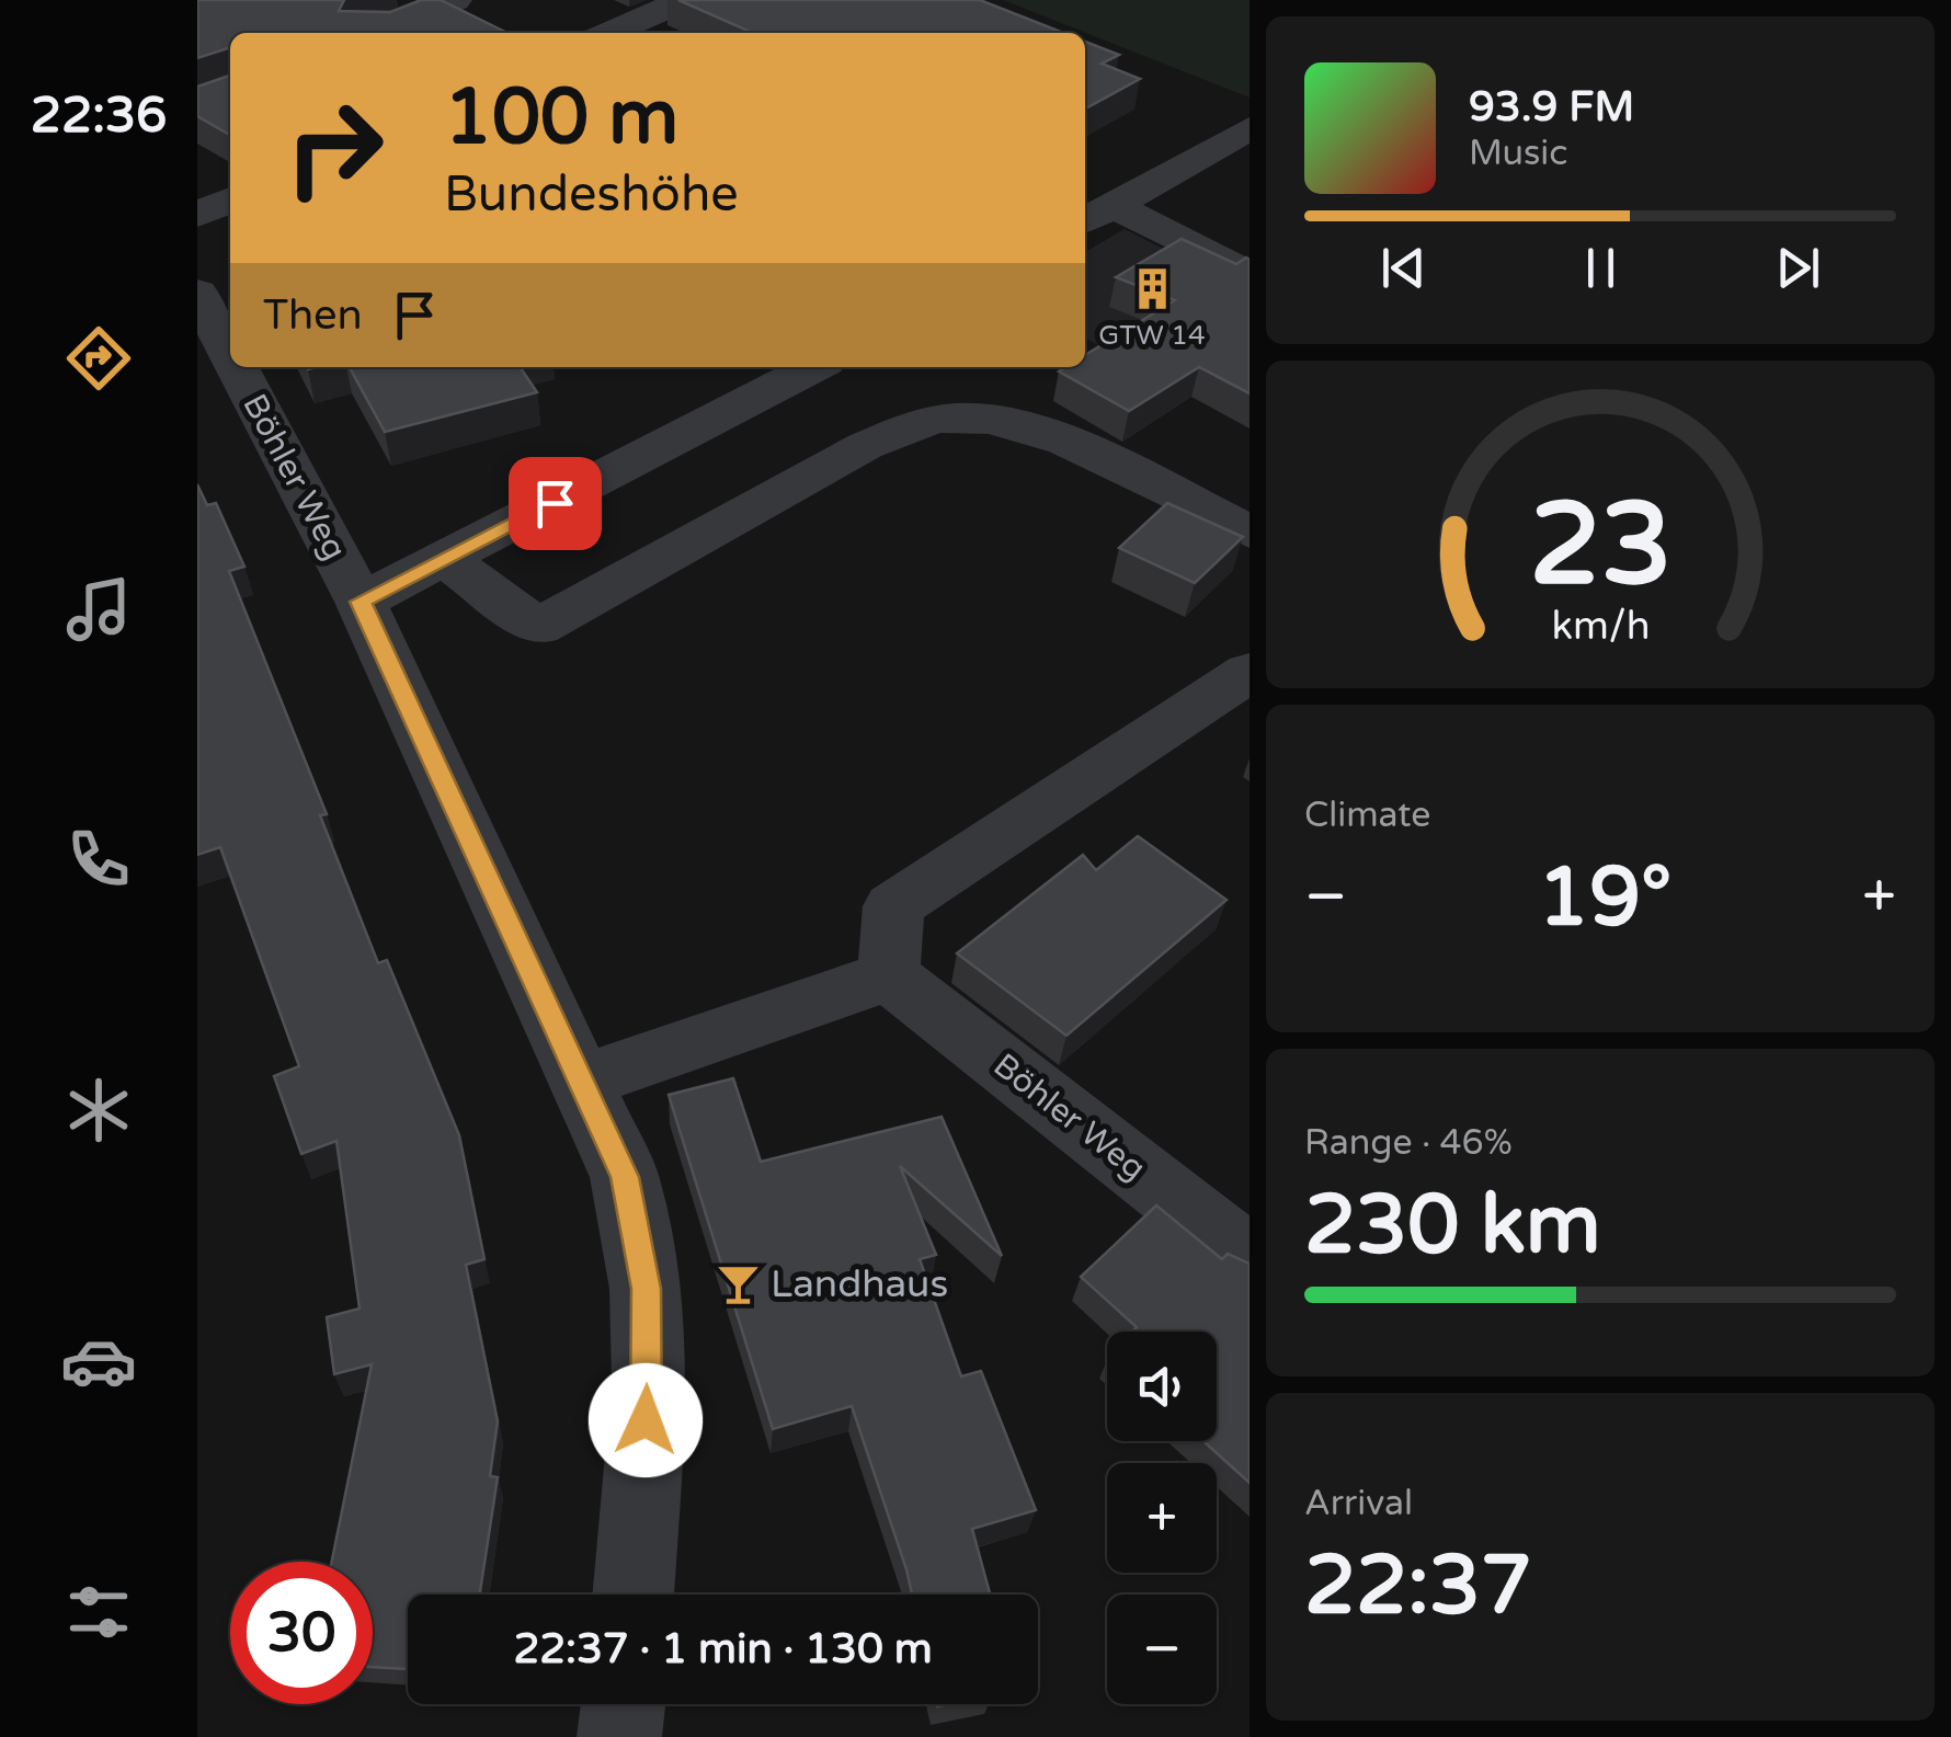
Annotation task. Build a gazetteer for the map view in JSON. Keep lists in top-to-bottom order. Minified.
{"streets":{"street":["Böhler Weg"]},"places":{"building":["GTW 14"],"bar":["Landhaus"]},"page":{"tabs":"22:36","turn":["100 m","Bundeshöhe"],"song":["93.9 FM","Music"],"then":"Then","tile":["Climate",["Range · 46%","230 km"],["Arrival","22:37"]],"heat":["−","19°","+"],"map_buttons":["+","−"],"limit":"30","trip":"22:37 · 1 min · 130 m","gauge":["23","km/h"]}}
